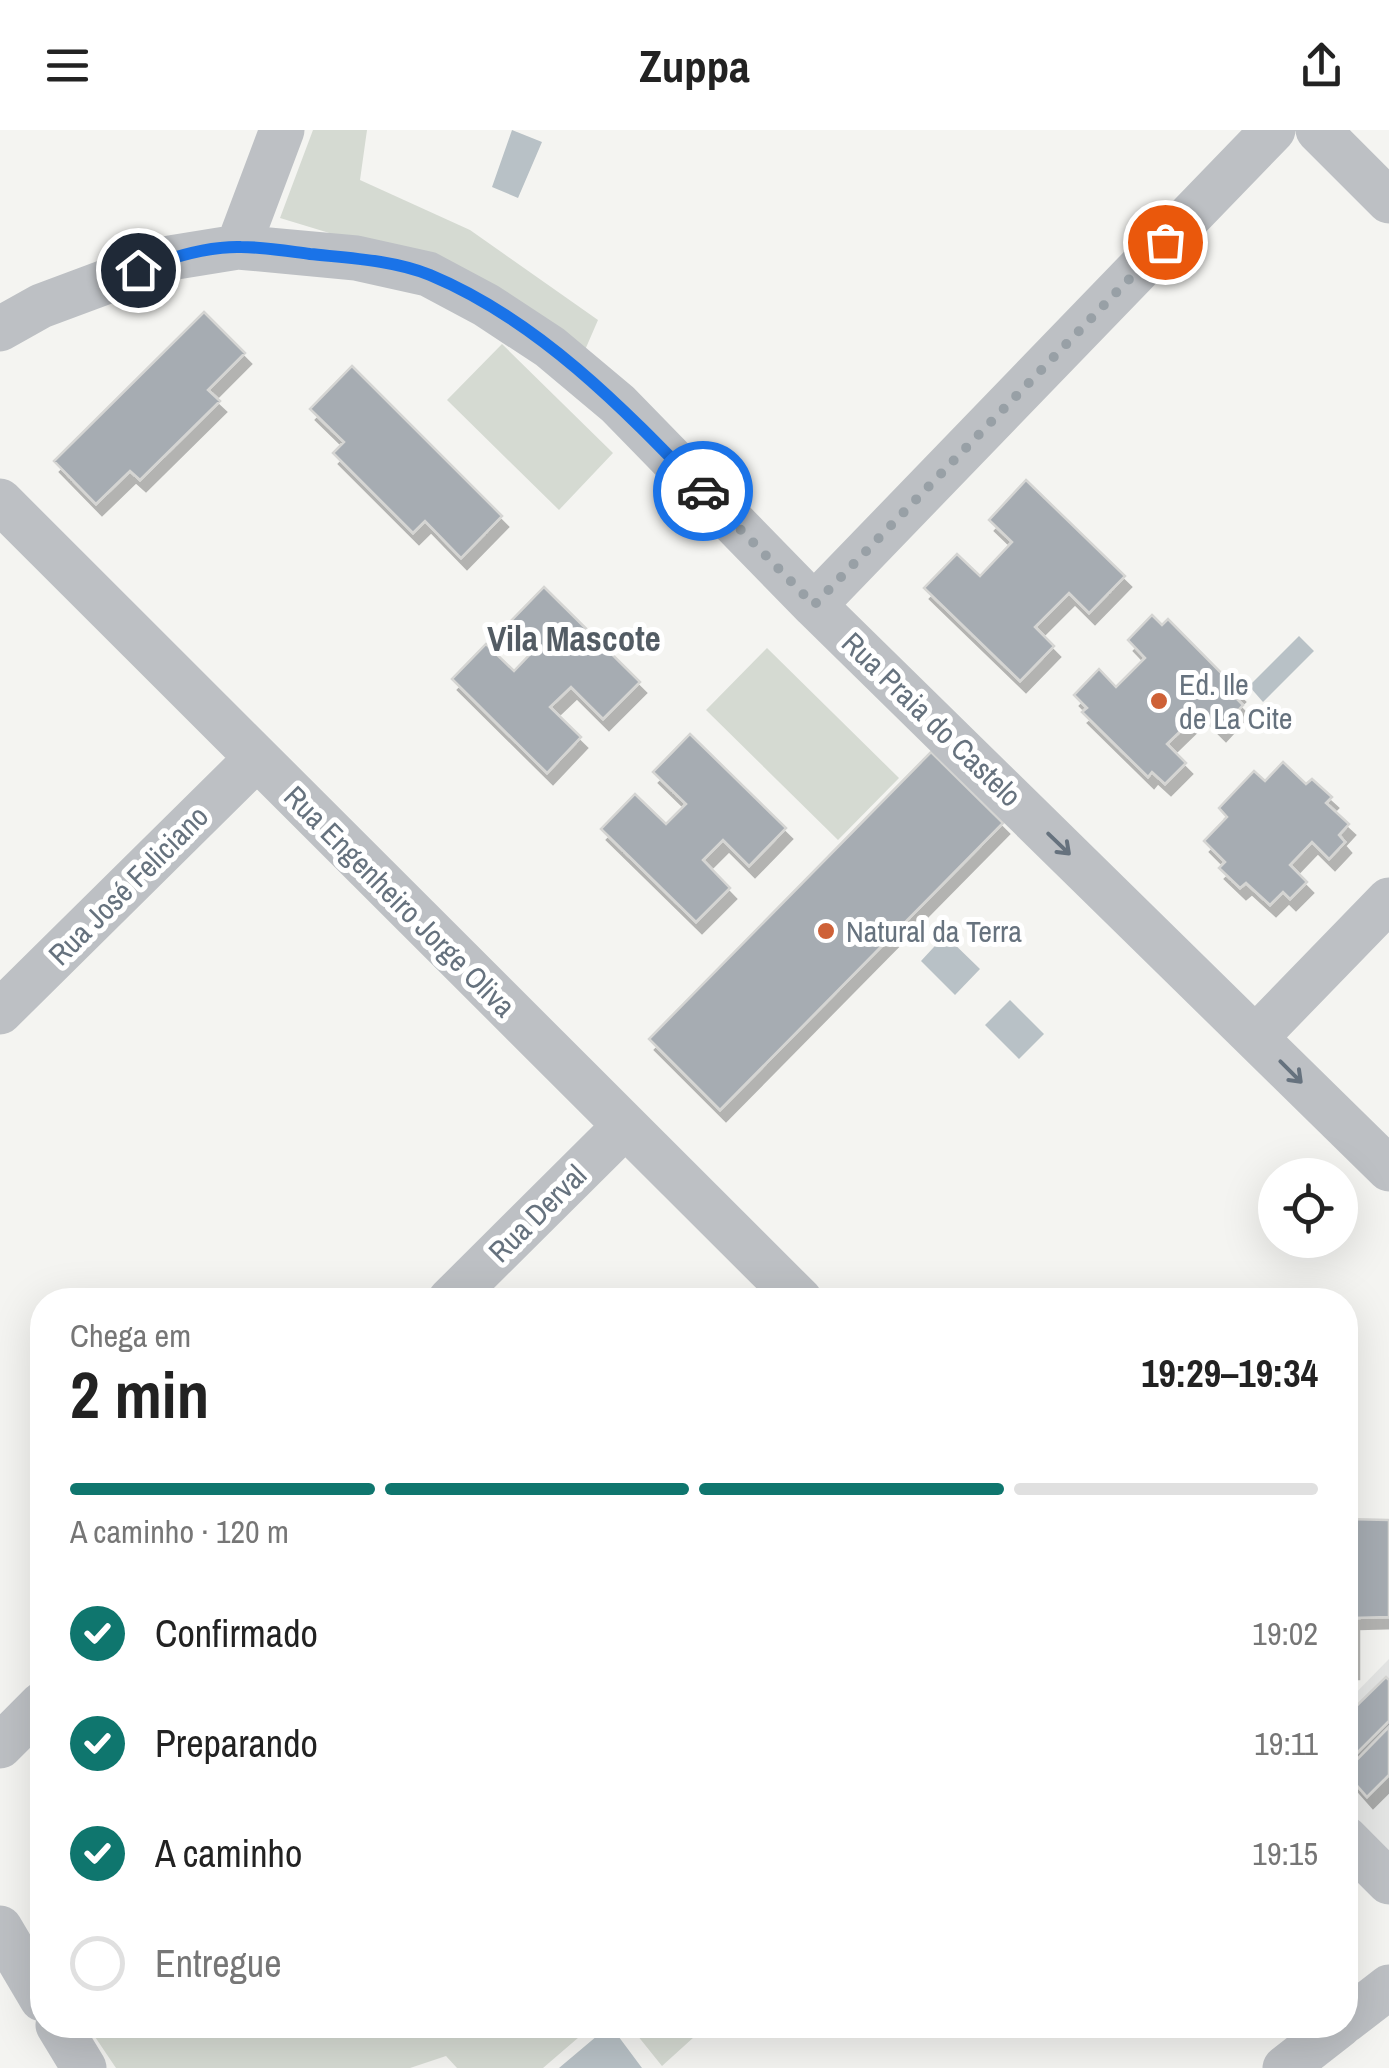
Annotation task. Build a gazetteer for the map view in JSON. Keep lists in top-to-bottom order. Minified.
{"streets":{"street":["Rua Praia do Castelo","Rua José Feliciano","Rua Engenheiro Jorge Oliva","Rua Derval"]},"crossings":[["Rua José Feliciano","Rua Engenheiro Jorge Oliva"],["Rua Engenheiro Jorge Oliva","Rua Derval"]],"one_way":["Rua Praia do Castelo"],"districts":["Vila Mascote"],"places":["Ed. Ile de La Cite","Natural da Terra"],"page":{"header":"Zuppa","heading":["2 min","Chega em","19:29–19:34"],"bar":"A caminho · 120 m","list":[["Confirmado","19:02"],["Preparando","19:11"],["A caminho","19:15"],"Entregue"]}}
